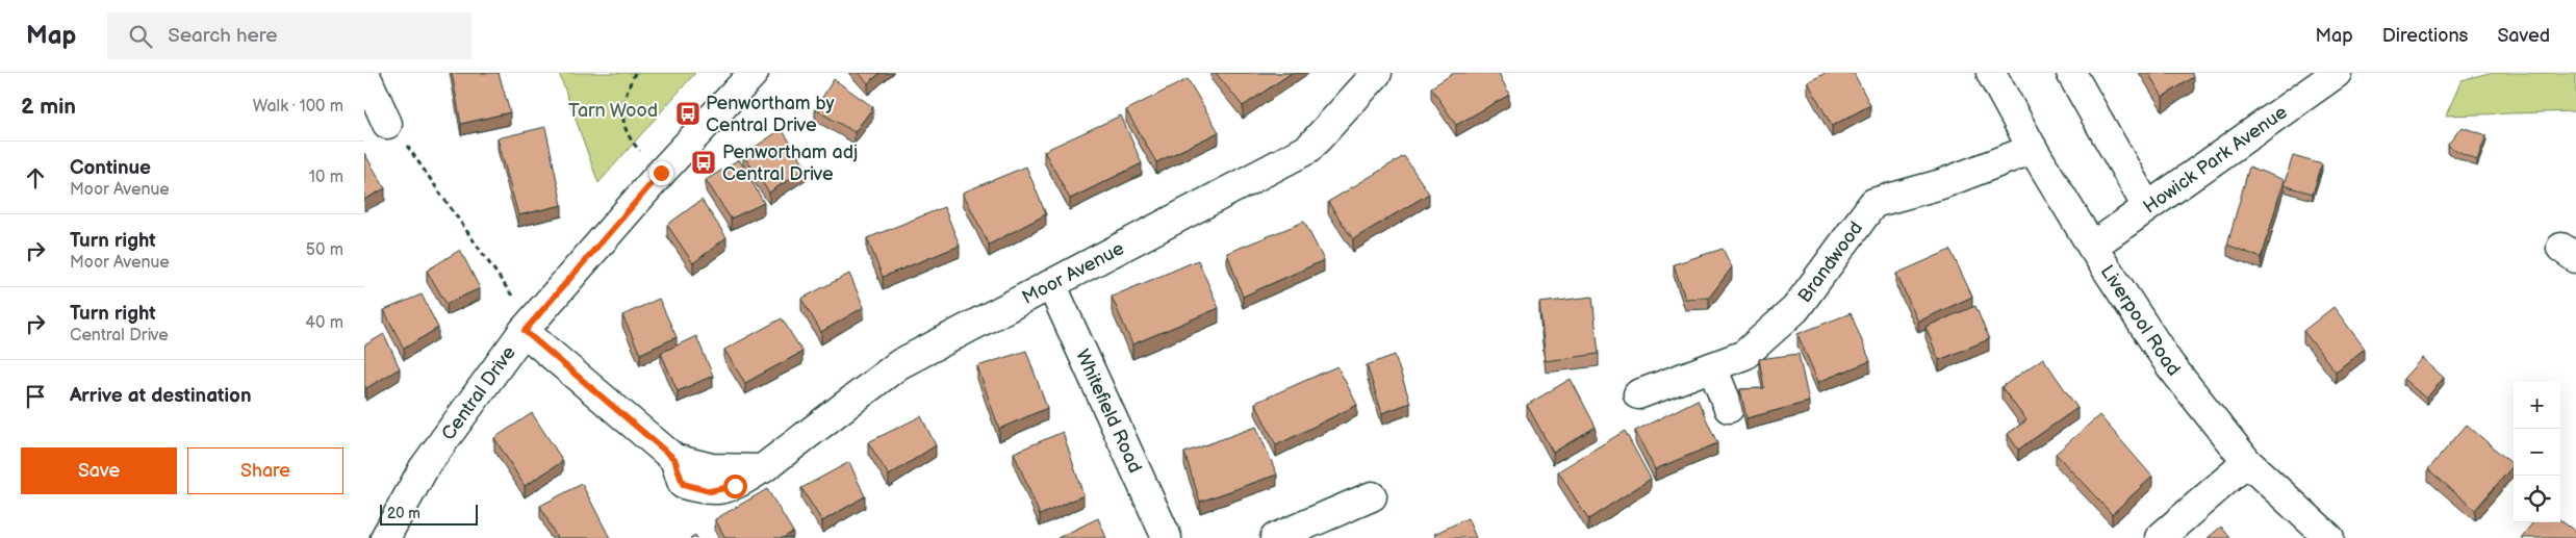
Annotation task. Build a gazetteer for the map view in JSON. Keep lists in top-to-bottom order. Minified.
{"streets":{"street":["Howick Park Avenue","Brandwood","Moor Avenue","Liverpool Road","Central Drive","Whitefield Road"]},"crossings":[["Howick Park Avenue","Liverpool Road"],["Brandwood","Liverpool Road"],["Moor Avenue","Central Drive"],["Moor Avenue","Whitefield Road"]],"parks":["Tarn Wood"],"places":{"bus stop":["Penwortham by Central Drive","Penwortham adj Central Drive"]},"scale_bar":"20 m","page":{"header":"Map","search":"Search here","nav":["Map","Directions","Saved"],"heading":["2 min","Walk · 100 m"],"list":[["Continue","Moor Avenue","10 m"],["Turn right","Moor Avenue","50 m"],["Turn right","Central Drive","40 m"],"Arrive at destination"],"map_buttons":["+","−"],"buttons":["Save","Share"],"scale":"20 m"}}
